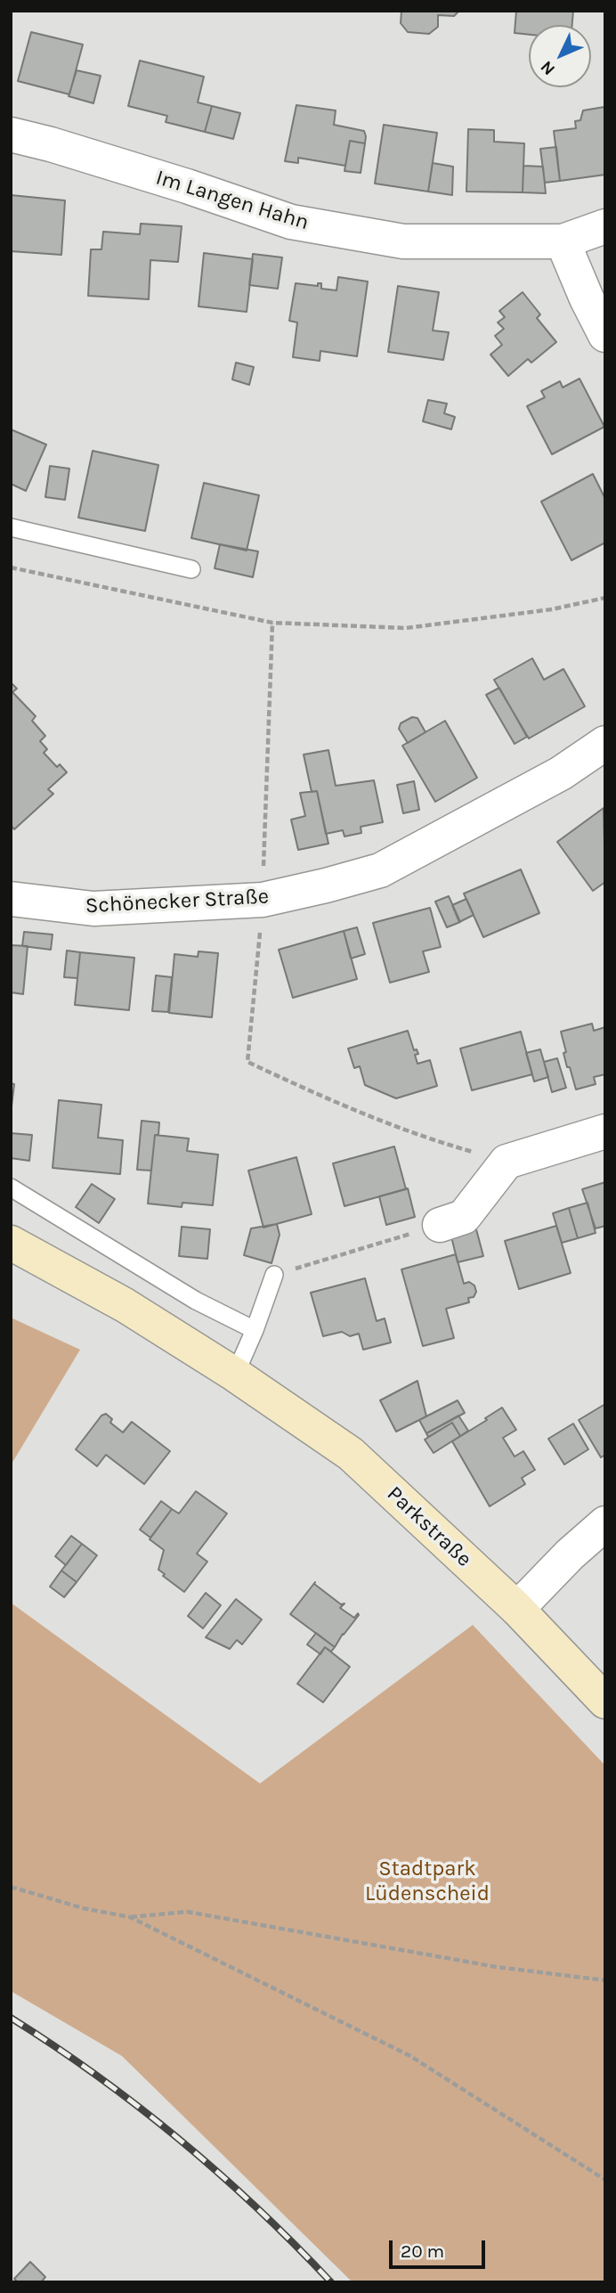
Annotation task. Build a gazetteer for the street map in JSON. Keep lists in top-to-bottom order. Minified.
{"streets":{"street":["Im Langen Hahn","Schönecker Straße","Parkstraße"]},"parks":["Stadtpark Lüdenscheid"],"scale_bar":"20 m","north":"bottom left"}
